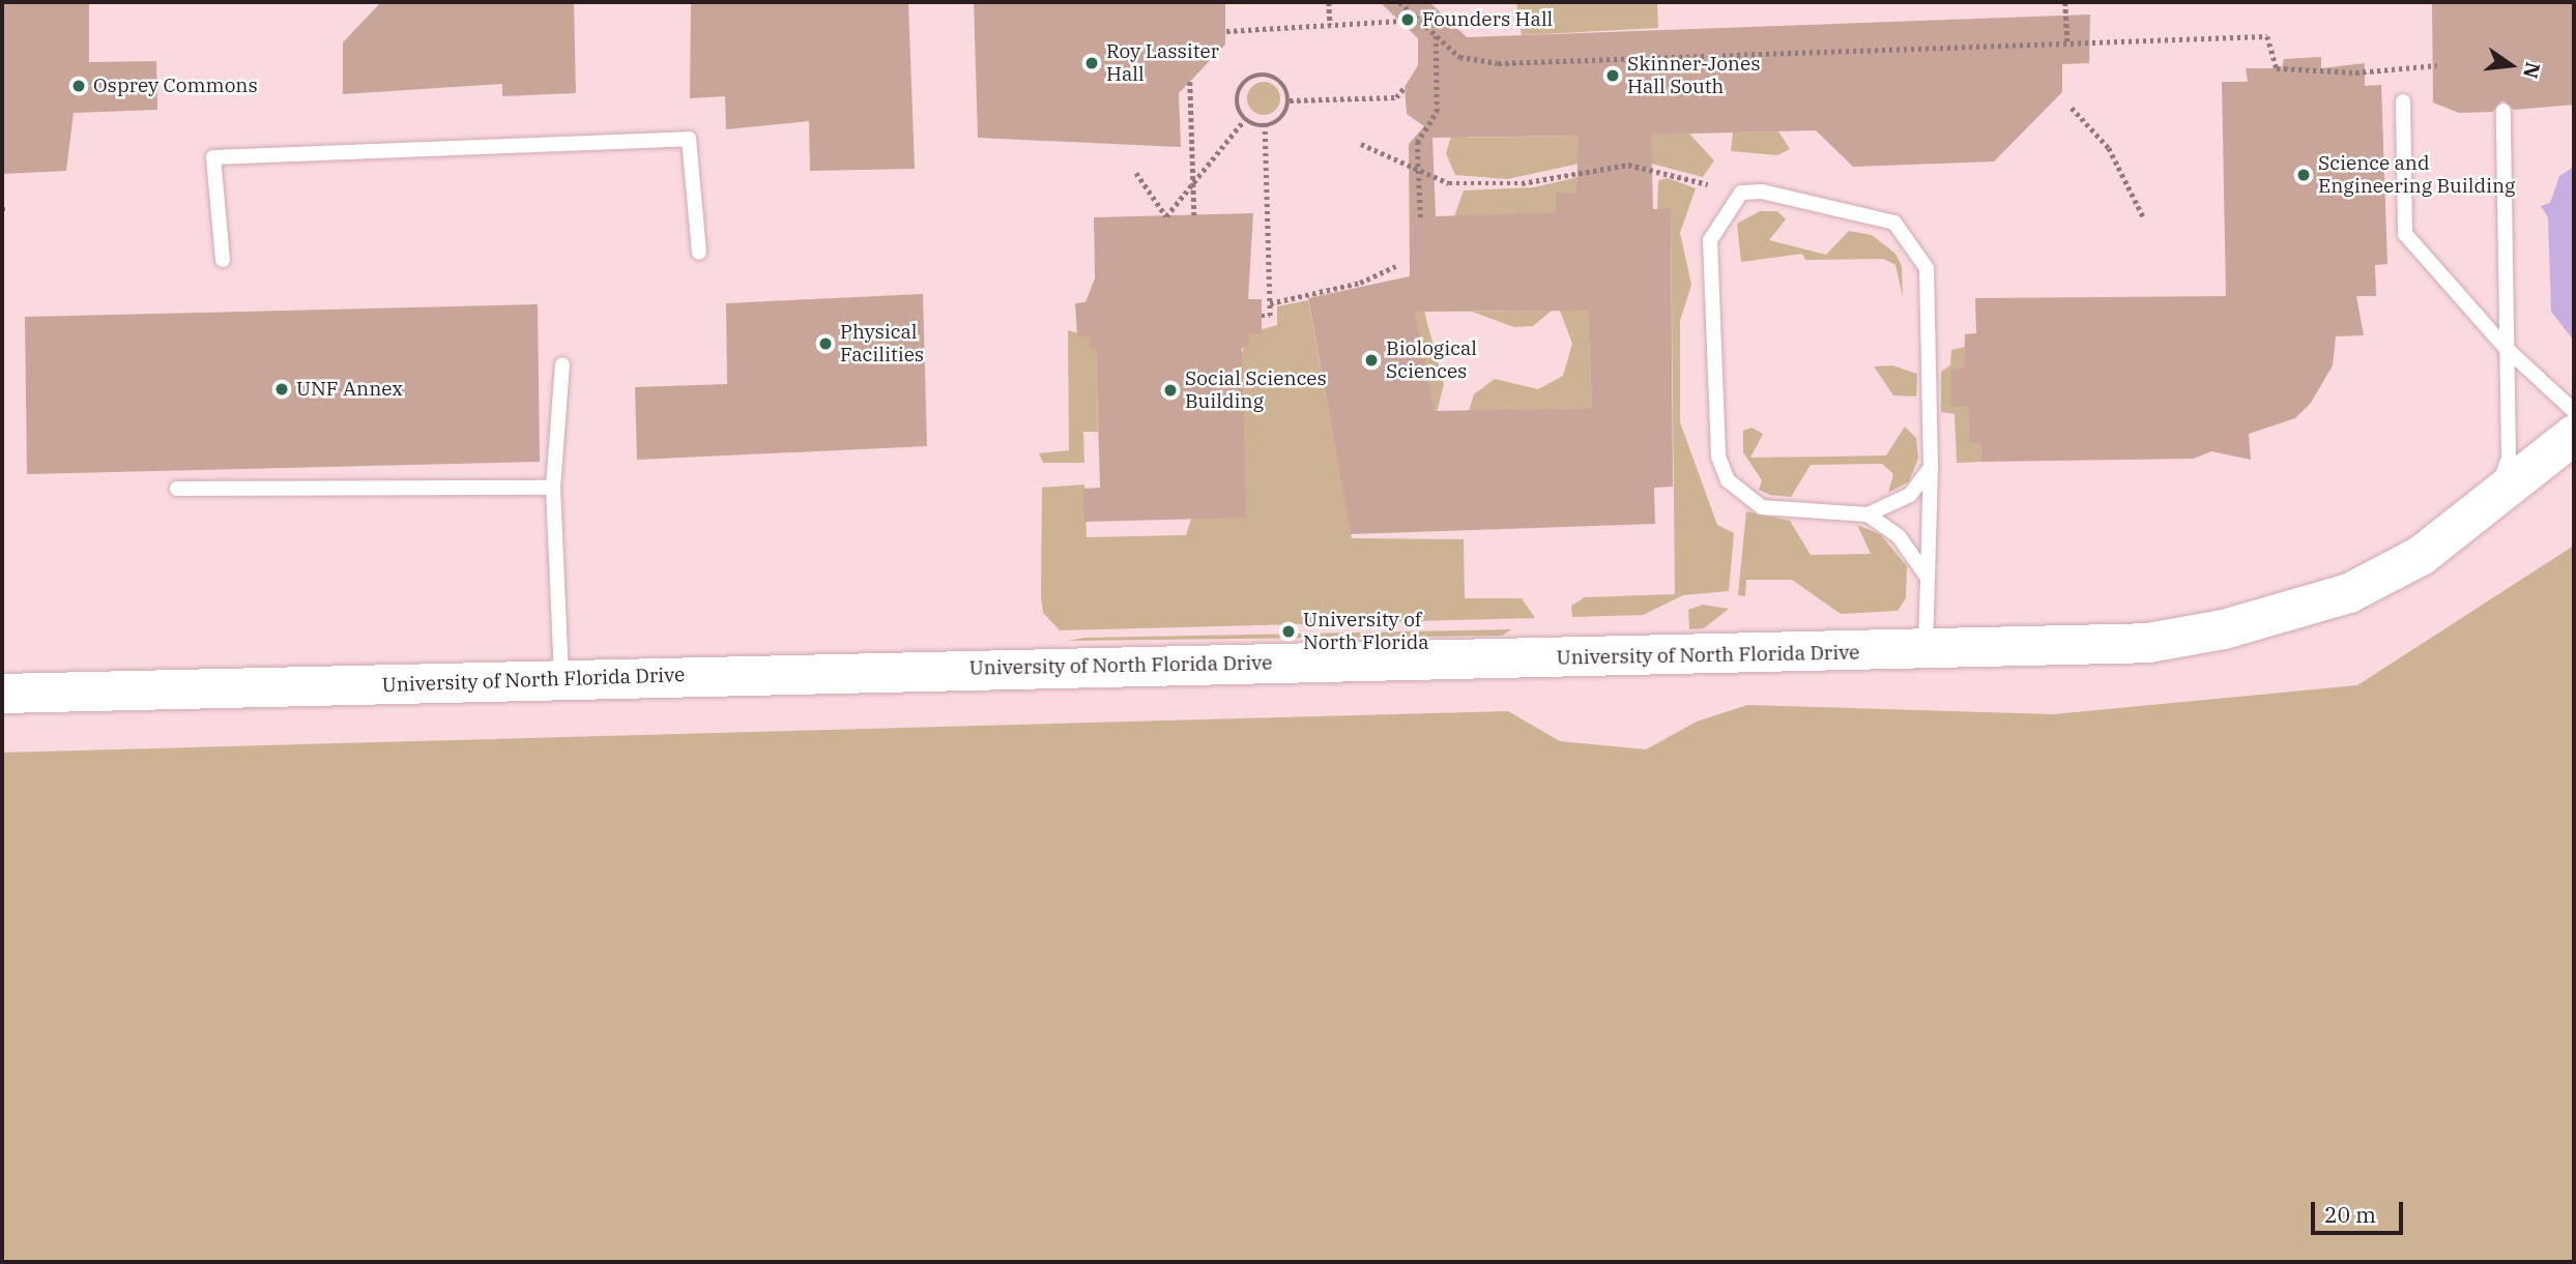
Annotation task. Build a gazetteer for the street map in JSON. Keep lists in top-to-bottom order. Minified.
{"streets":{"street":["University of North Florida Drive"]},"places":["Founders Hall","Roy Lassiter Hall","Skinner-Jones Hall South","Osprey Commons","Science and Engineering Building","Physical Facilities","Biological Sciences","UNF Annex","Social Sciences Building","University of North Florida"],"scale_bar":"20 m","north":"right"}
